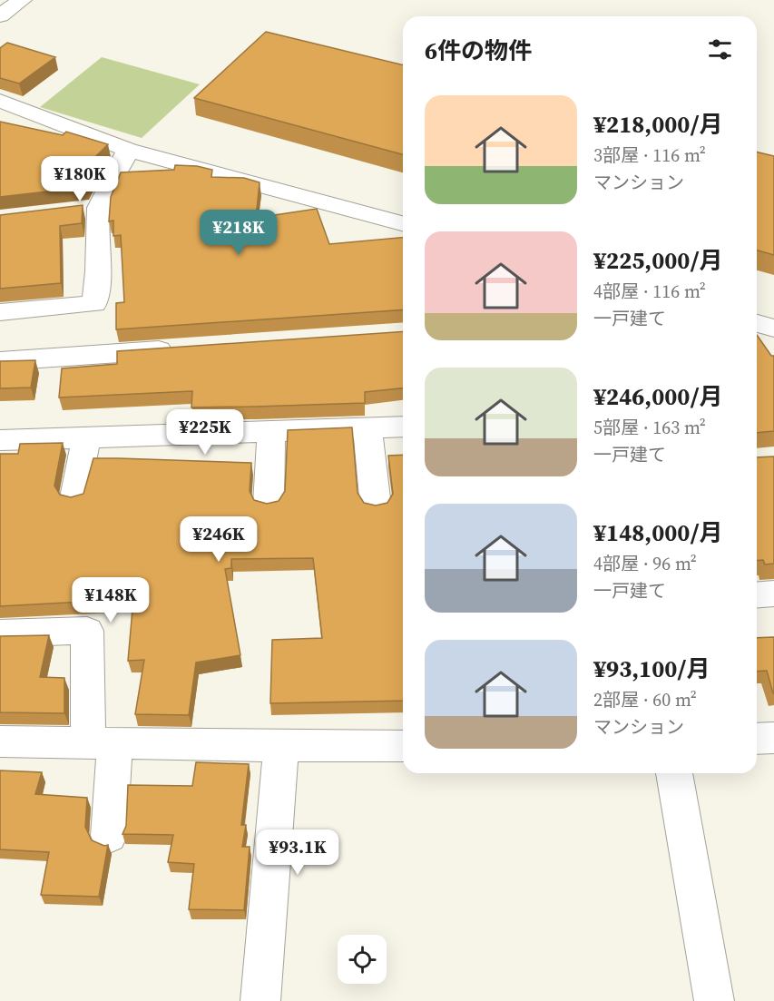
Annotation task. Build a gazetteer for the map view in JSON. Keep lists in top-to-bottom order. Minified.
{"page":{"heading":"6件の物件","list":[{"name":"¥218,000/月","note":"3部屋 · 116 m² · マンション"},{"name":"¥225,000/月","note":"4部屋 · 116 m² · 一戸建て"},{"name":"¥246,000/月","note":"5部屋 · 163 m² · 一戸建て"},{"name":"¥148,000/月","note":"4部屋 · 96 m² · 一戸建て"},{"name":"¥93,100/月","note":"2部屋 · 60 m² · マンション"}],"price":["¥180K","¥218K","¥225K","¥246K","¥148K","¥93.1K"]}}
